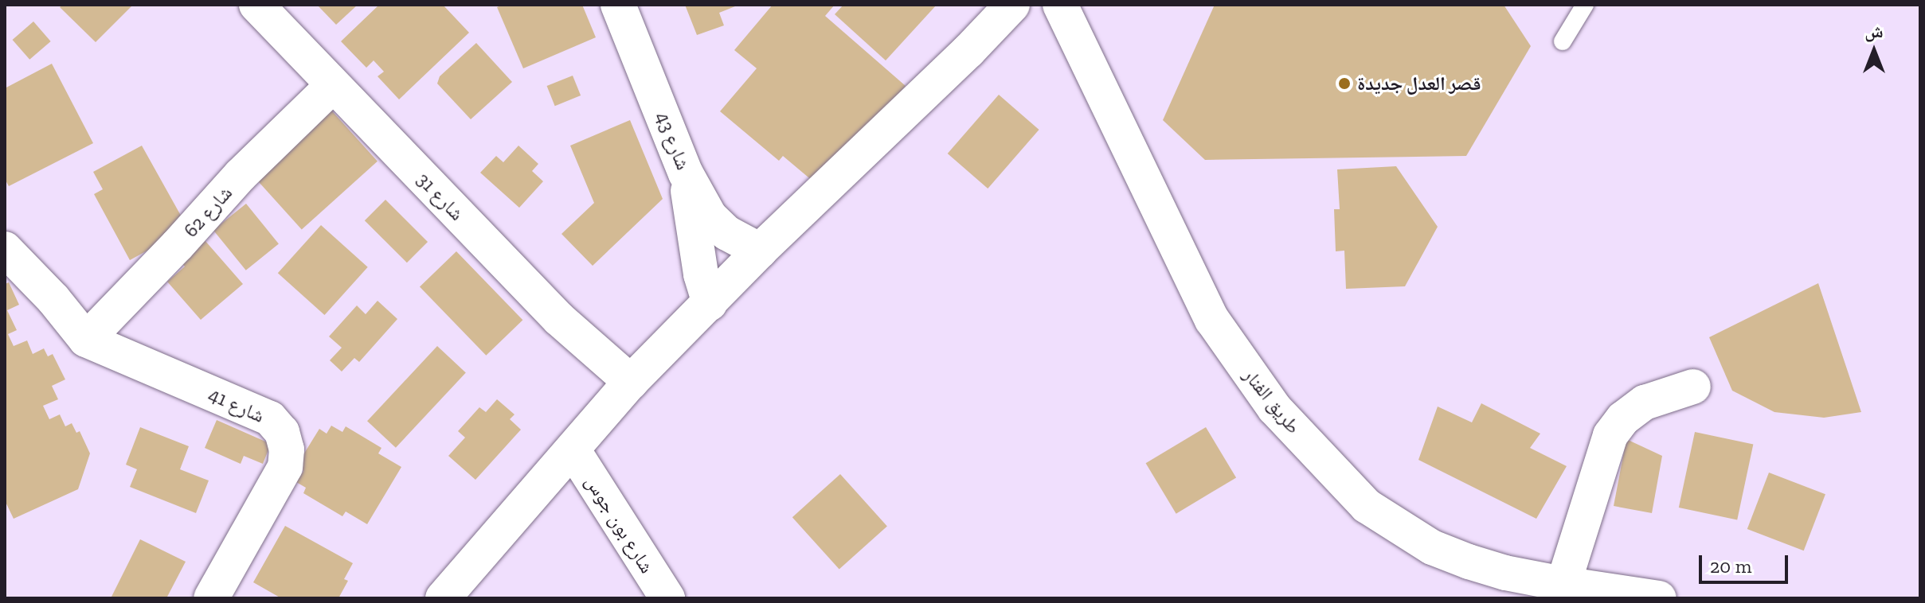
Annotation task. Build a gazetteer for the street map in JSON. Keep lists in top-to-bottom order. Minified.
{"streets":{"street":["شارع 43","شارع 31","شارع 62","طريق الفنار","شارع 41","شارع بون جوس"]},"crossings":[["شارع 31","شارع 62"],["شارع 62","شارع 41"]],"places":["قصر العدل جديدة"],"scale_bar":"20 m","north":"top"}
